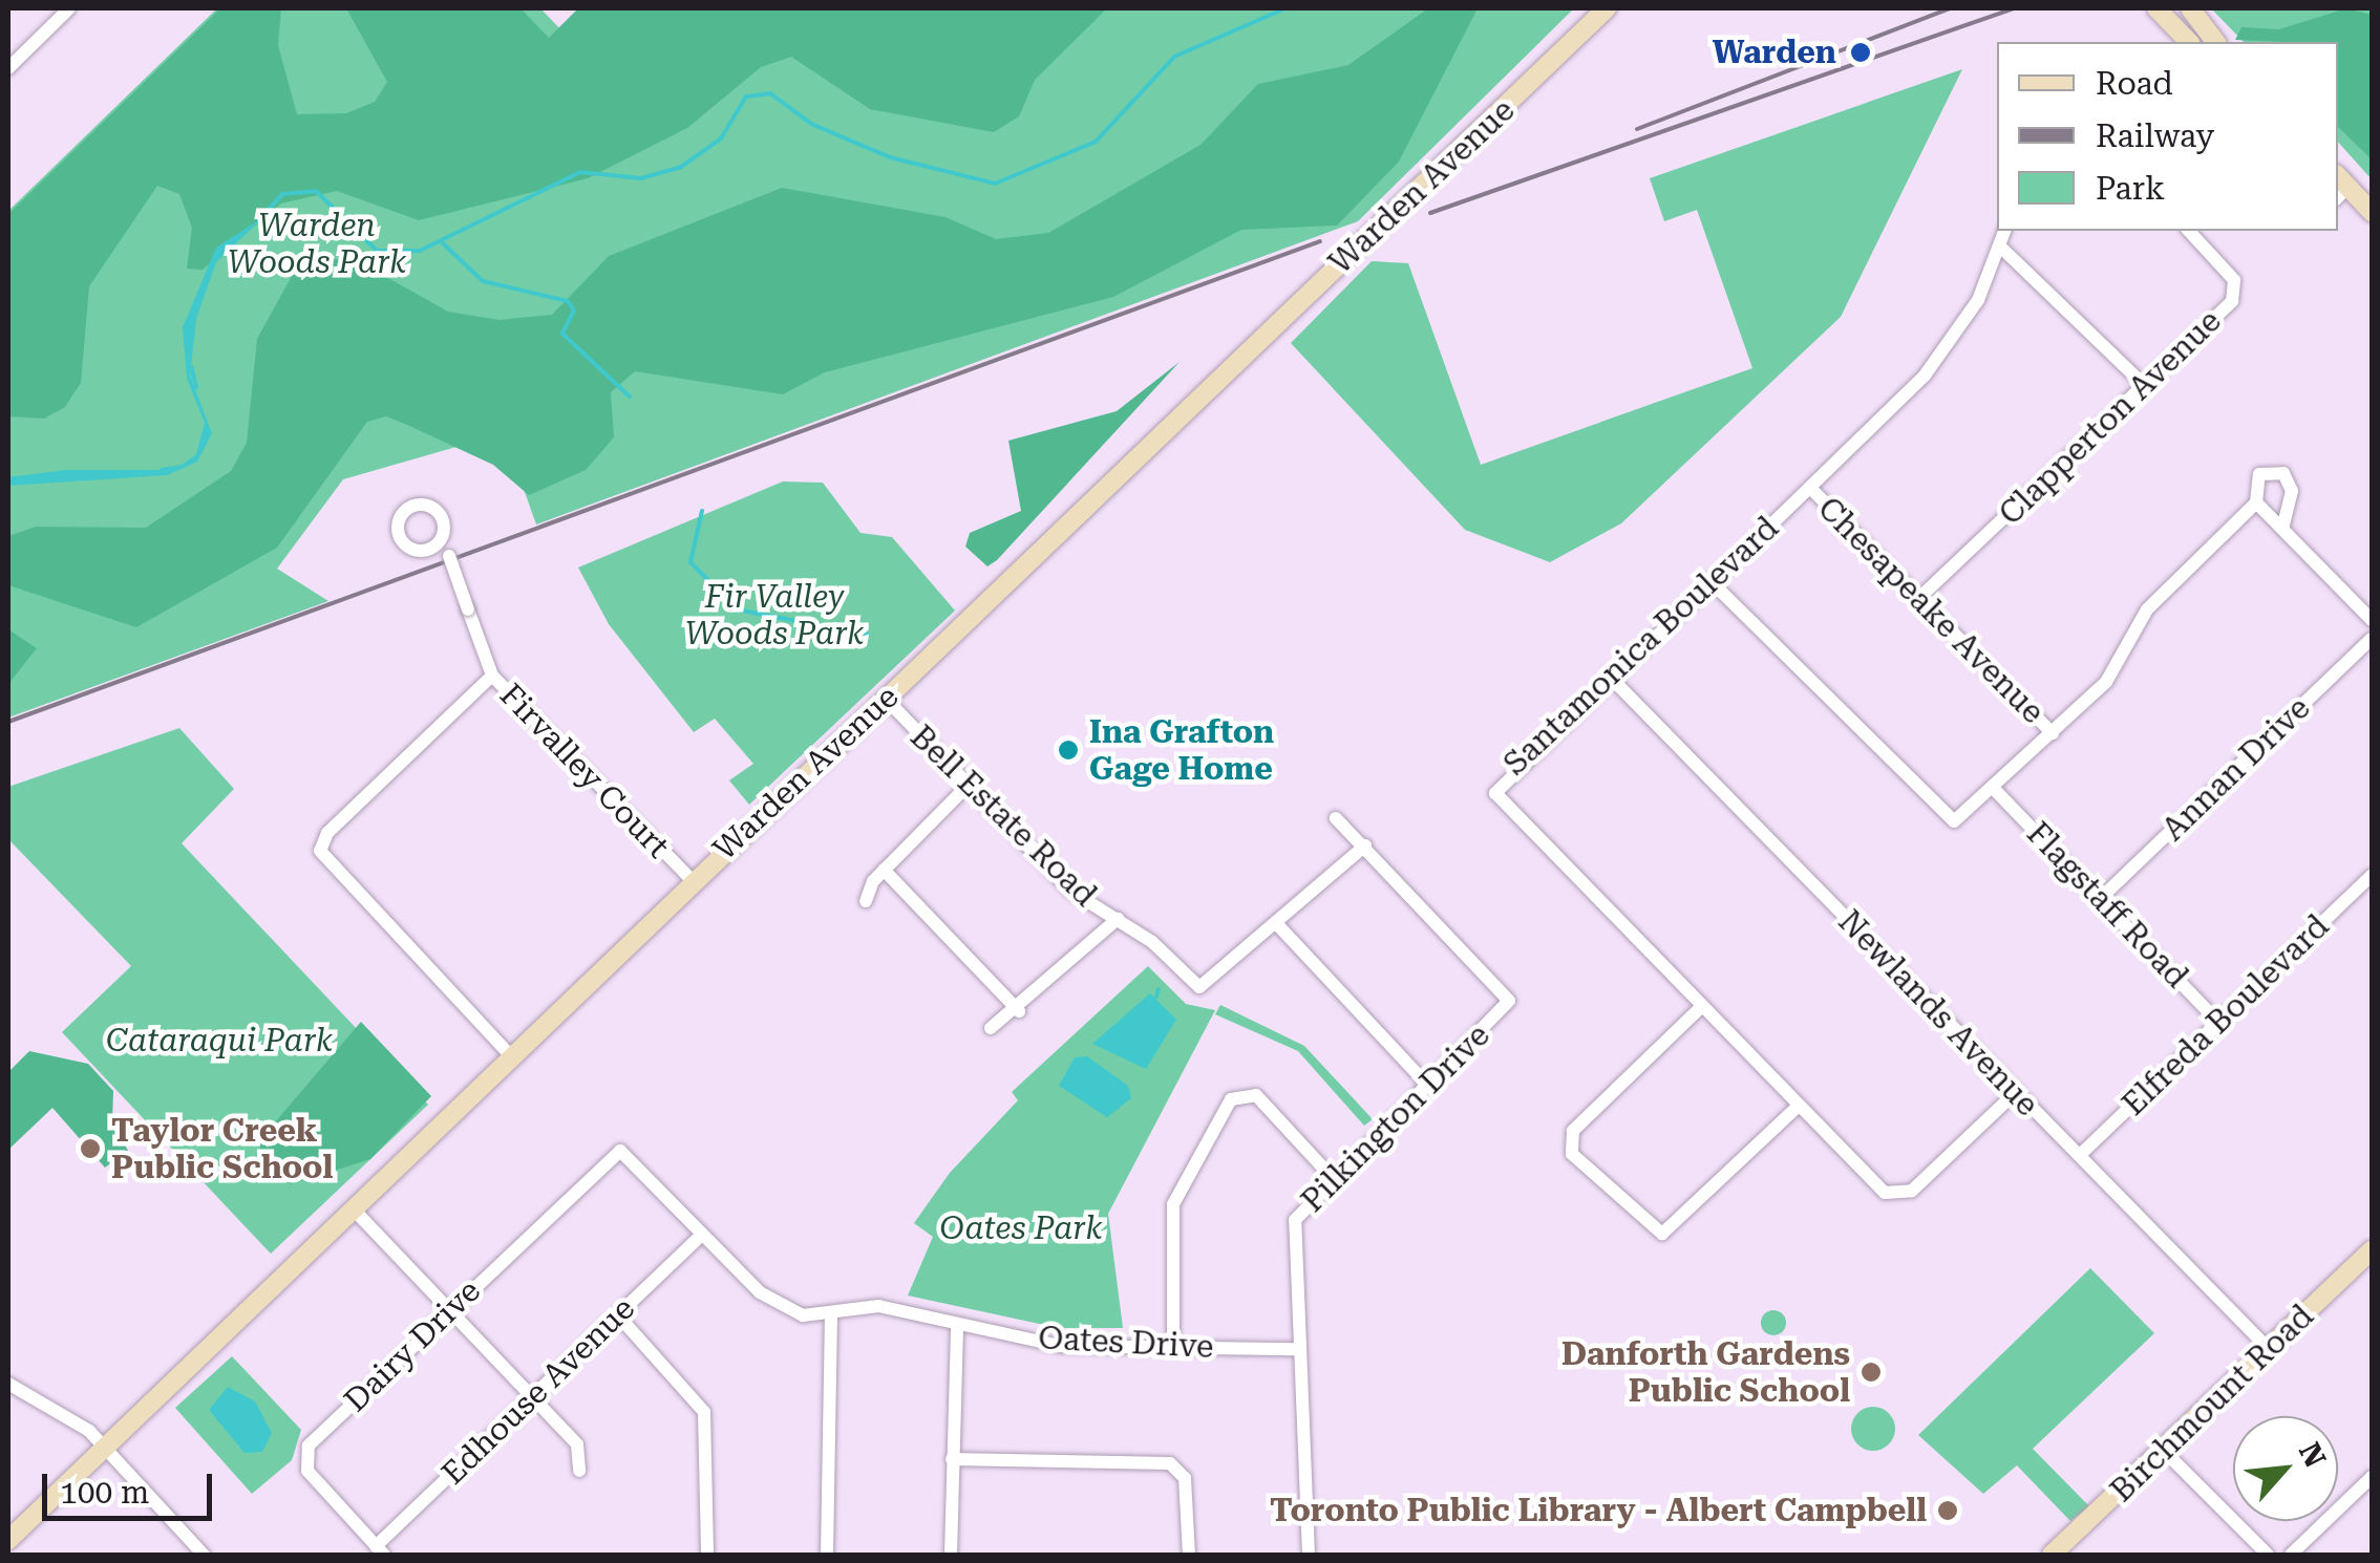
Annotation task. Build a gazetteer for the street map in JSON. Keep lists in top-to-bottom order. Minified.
{"streets":{"main road":["Warden Avenue","Birchmount Road"],"street":["Clapperton Avenue","Chesapeake Avenue","Santamonica Boulevard","Annan Drive","Firvalley Court","Bell Estate Road","Flagstaff Road","Newlands Avenue","Elfreda Boulevard","Pilkington Drive","Oates Drive","Dairy Drive","Edhouse Avenue"]},"crossings":[["Warden Avenue","Firvalley Court"],["Warden Avenue","Bell Estate Road"],["Clapperton Avenue","Chesapeake Avenue"],["Chesapeake Avenue","Santamonica Boulevard"],["Santamonica Boulevard","Newlands Avenue"],["Annan Drive","Flagstaff Road"],["Bell Estate Road","Pilkington Drive"],["Flagstaff Road","Elfreda Boulevard"],["Newlands Avenue","Elfreda Boulevard"],["Newlands Avenue","Birchmount Road"],["Pilkington Drive","Oates Drive"],["Dairy Drive","Edhouse Avenue"]],"parks":["Warden Woods Park","Fir Valley Woods Park","Cataraqui Park","Oates Park"],"places":["Warden","Ina Grafton Gage Home","Taylor Creek Public School","Danforth Gardens Public School","Toronto Public Library - Albert Campbell"],"legend":["Road","Railway","Park"],"scale_bar":"100 m","north":"top right"}
